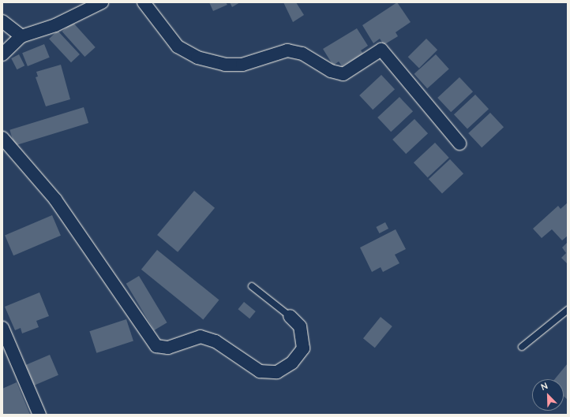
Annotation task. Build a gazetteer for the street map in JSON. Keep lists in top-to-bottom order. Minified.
{"north":"top left"}
